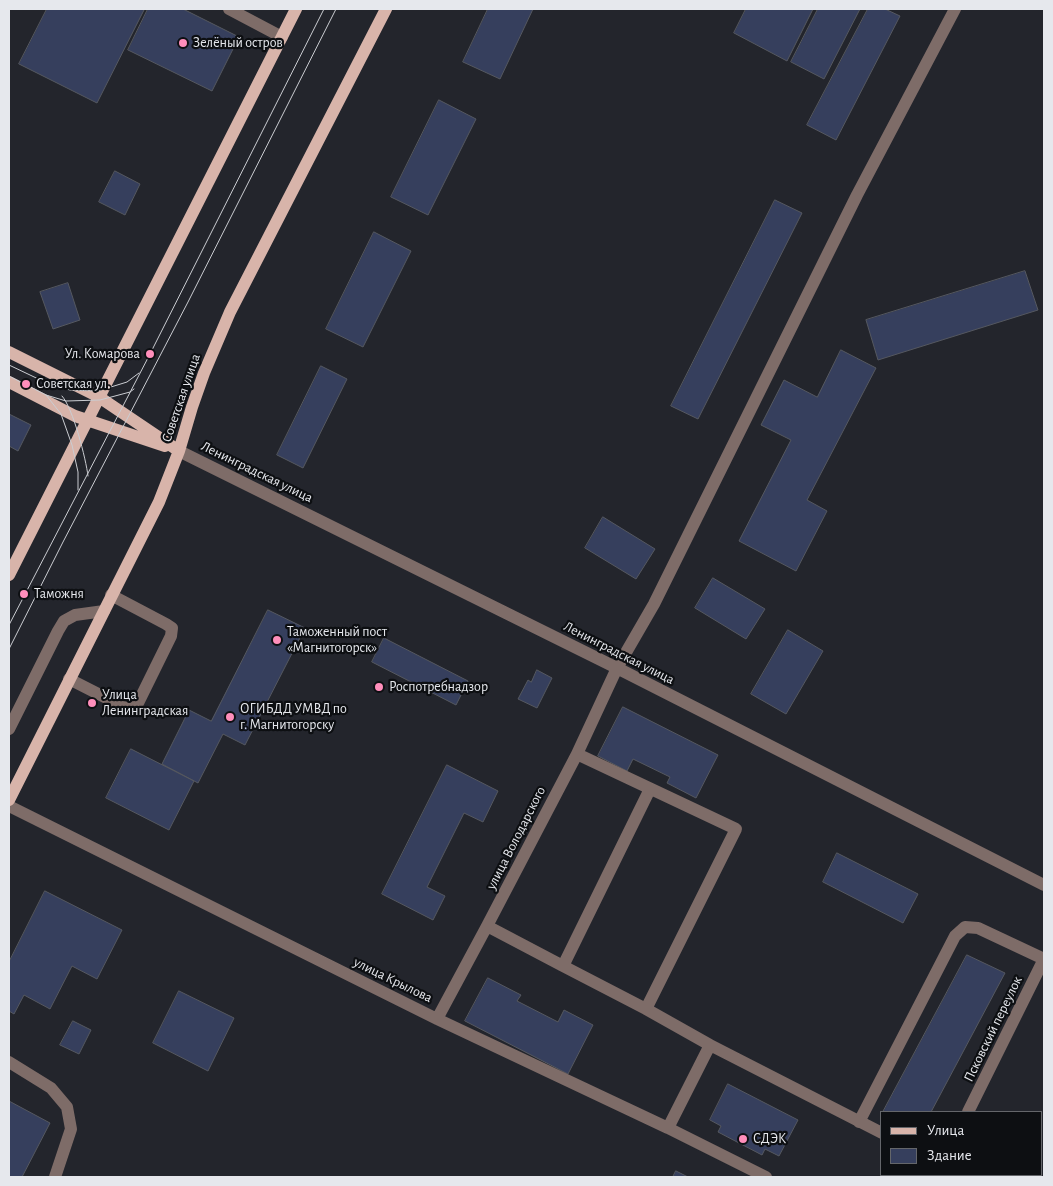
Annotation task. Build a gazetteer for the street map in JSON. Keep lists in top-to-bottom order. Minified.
{"streets":{"main road":["Советская улица","Ленинградская улица"],"street":["улица Володарского","улица Крылова","Псковский переулок"]},"crossings":[["Советская улица","Ленинградская улица"],["Ленинградская улица","улица Володарского"],["улица Володарского","улица Крылова"]],"places":["Зелёный остров","Ул. Комарова","Советская ул.","Таможня","Таможенный пост «Магнитогорск»","Роспотребнадзор","Улица Ленинградская","ОГИБДД УМВД по г. Магнитогорску","СДЭК"],"legend":["Улица","Здание"]}
